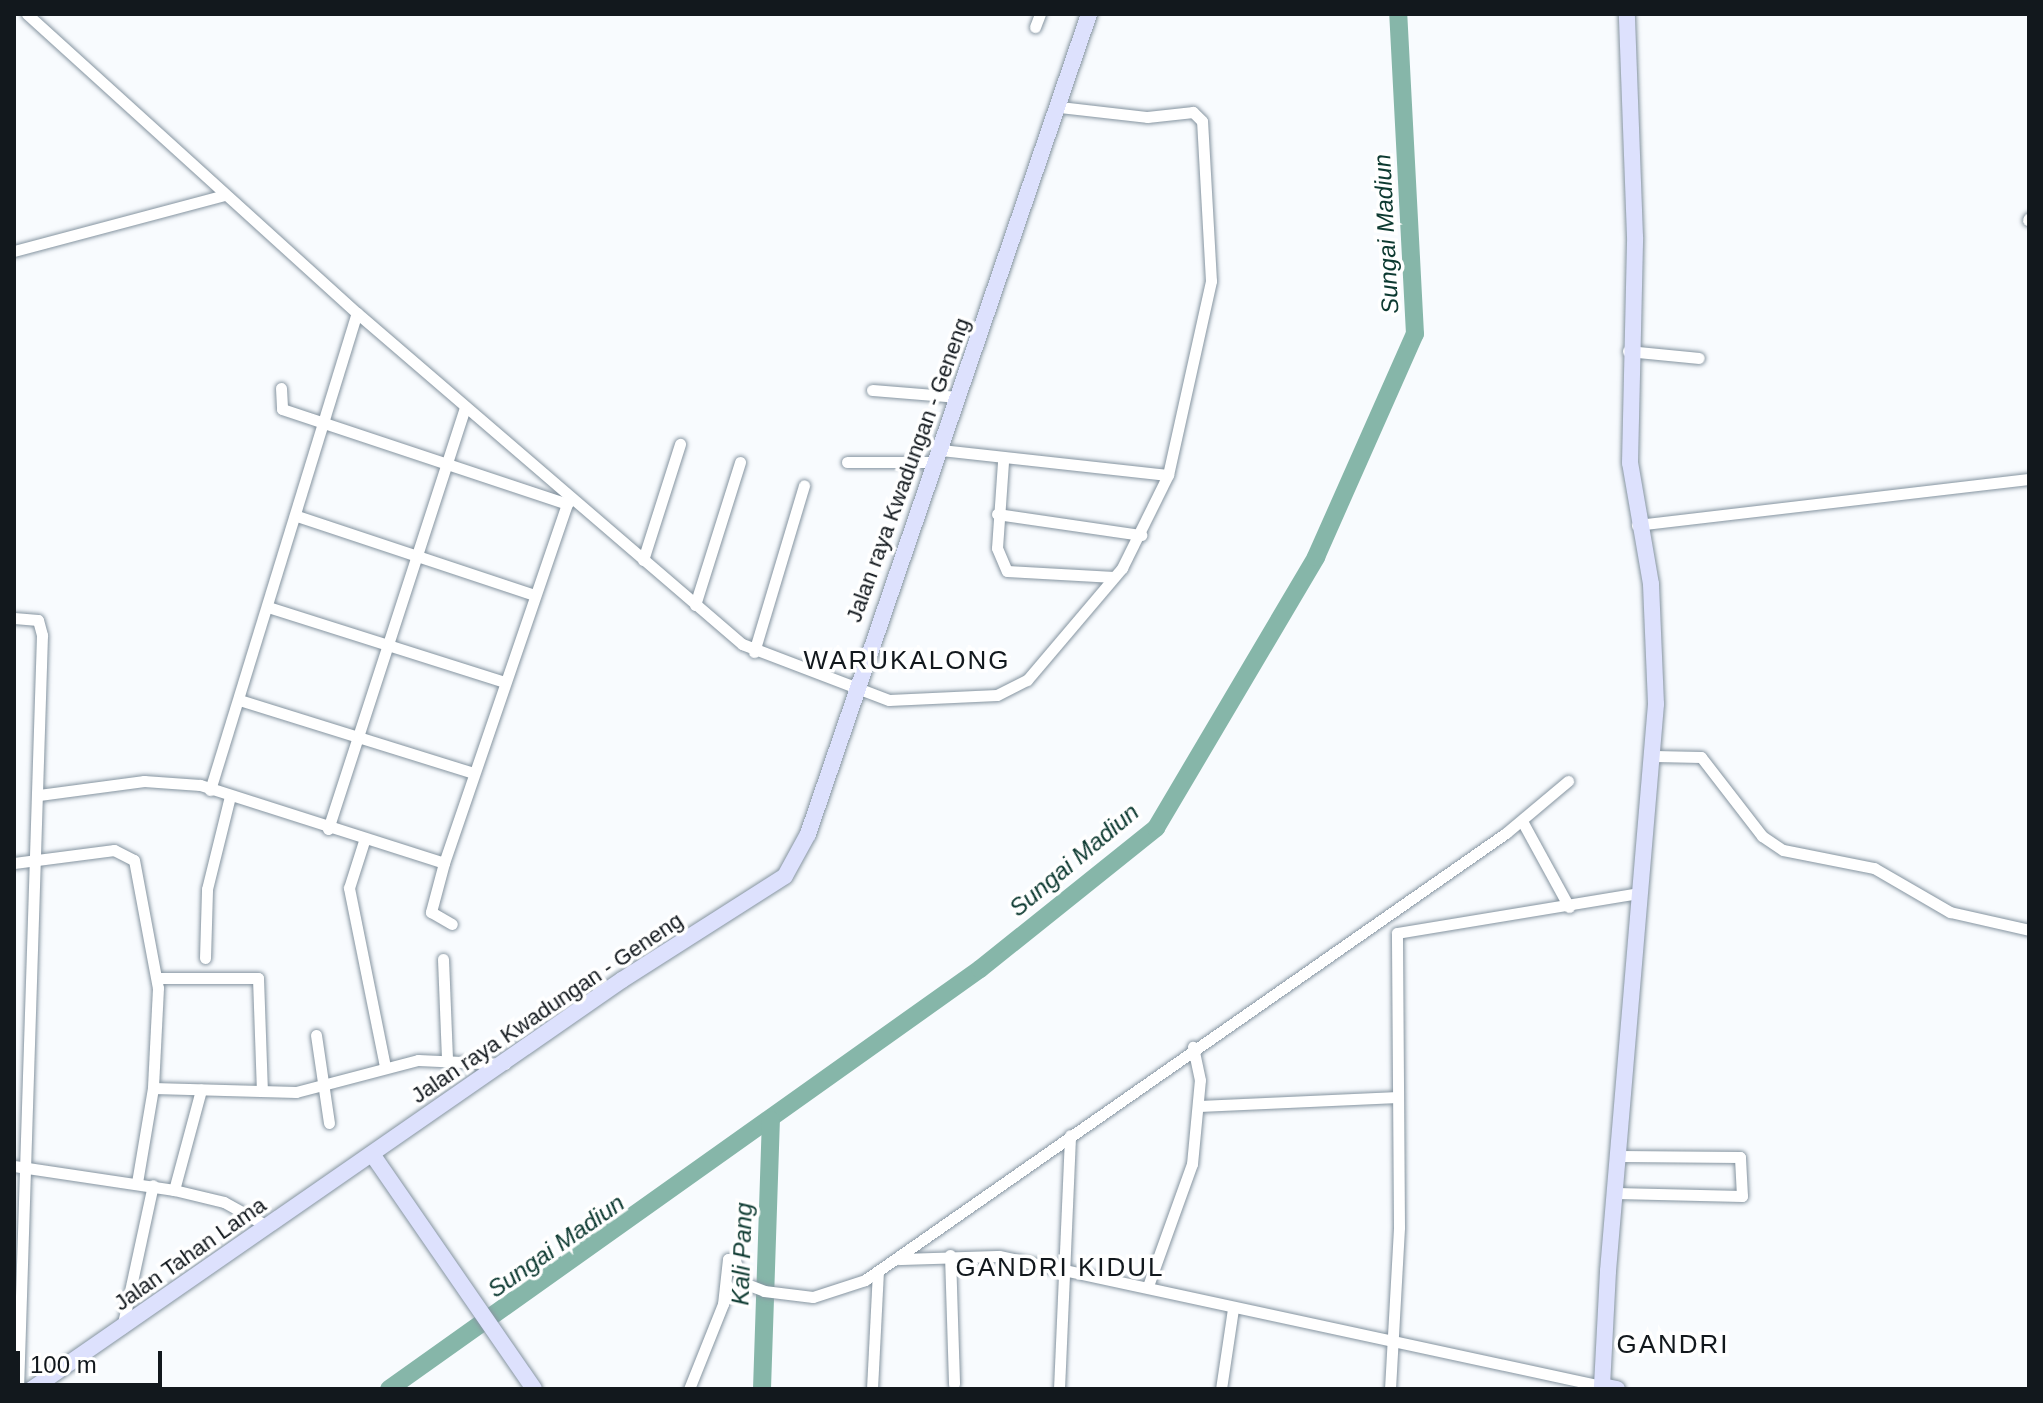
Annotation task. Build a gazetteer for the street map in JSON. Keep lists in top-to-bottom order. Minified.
{"streets":{"main road":["Jalan raya Kwadungan - Geneng","Jalan Tahan Lama"]},"crossings":[["Jalan raya Kwadungan - Geneng","Jalan Tahan Lama"]],"districts":["WARUKALONG","GANDRI KIDUL","GANDRI"],"water":["Sungai Madiun","Kali Pang"],"scale_bar":"100 m"}
